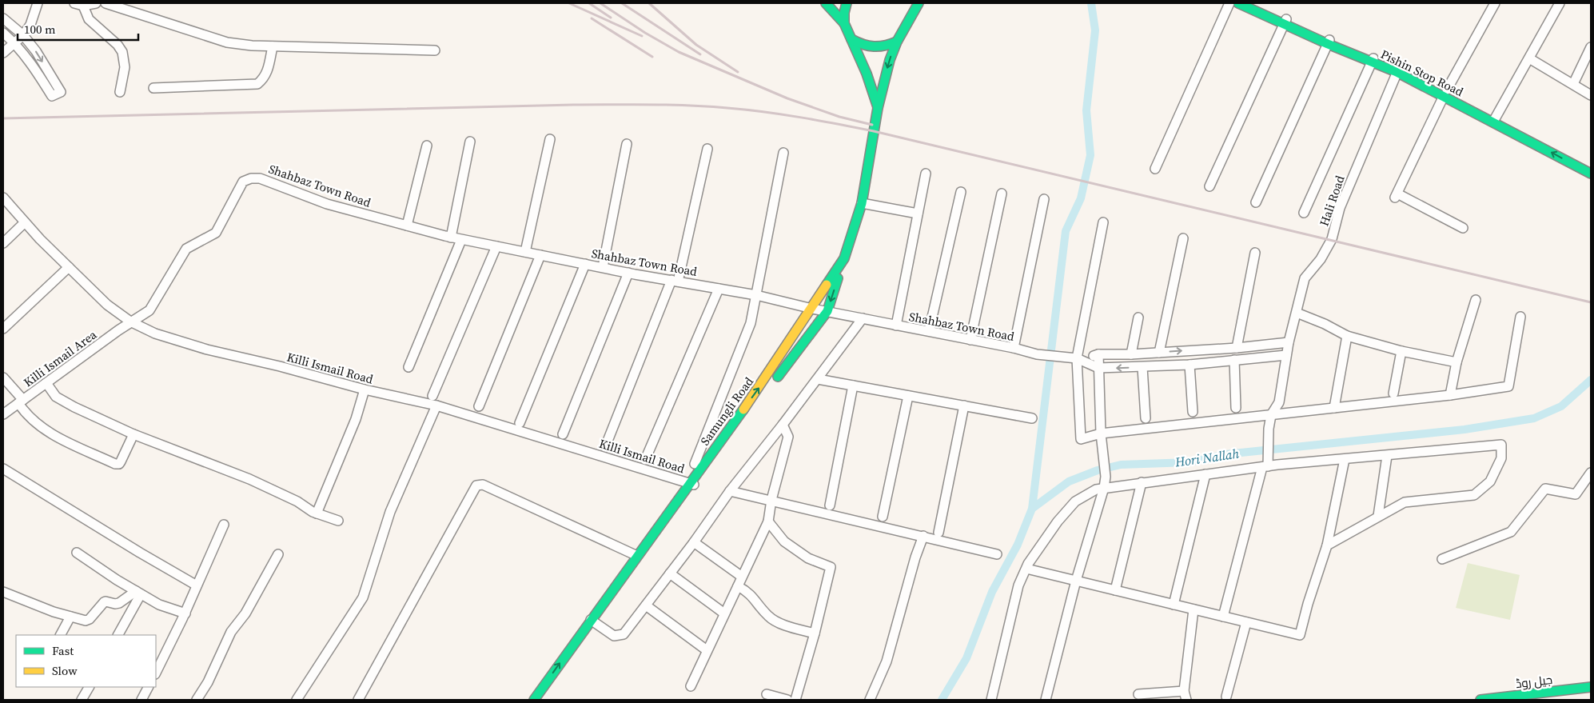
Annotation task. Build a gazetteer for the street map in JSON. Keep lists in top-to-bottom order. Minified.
{"streets":{"main road":["Pishin Stop Road","Samungli Road","جیل روڈ"],"street":["Shahbaz Town Road","Hali Road","Killi Ismail Area","Killi Ismail Road"]},"crossings":[["Pishin Stop Road","Hali Road"],["Shahbaz Town Road","Killi Ismail Area"],["Shahbaz Town Road","Samungli Road"],["Killi Ismail Area","Killi Ismail Road"],["Killi Ismail Road","Samungli Road"]],"water":["Hori Nallah"],"legend":["Fast","Slow"],"scale_bar":"100 m"}
